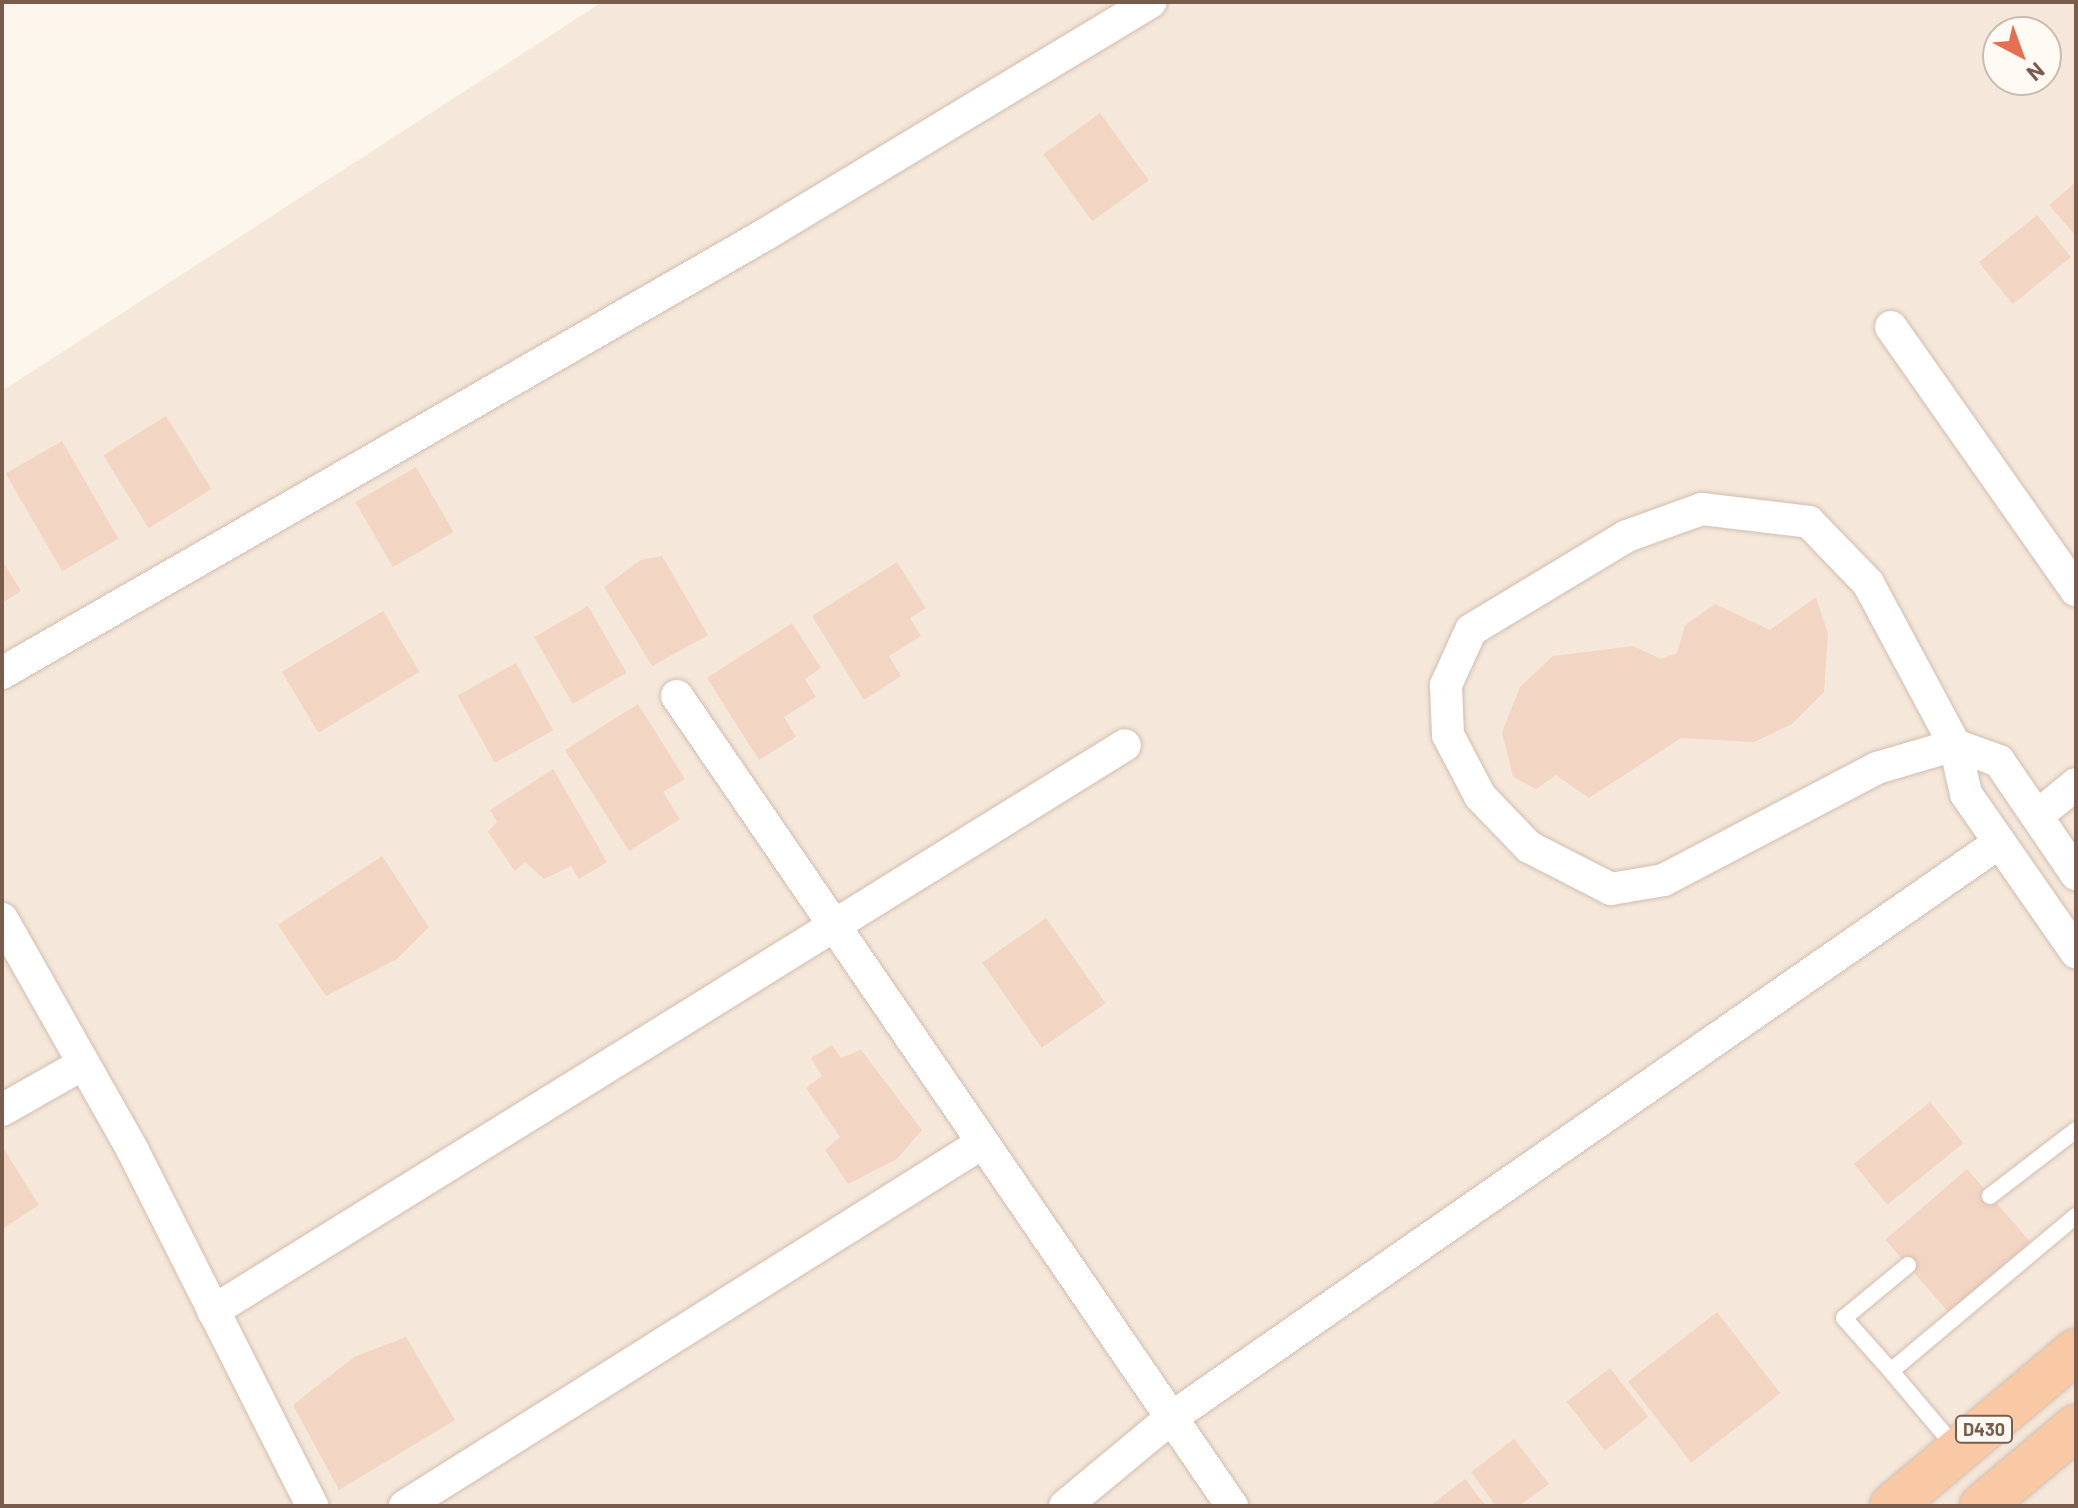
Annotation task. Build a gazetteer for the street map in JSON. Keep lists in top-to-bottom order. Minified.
{"streets":{"highway":["D430"]},"north":"bottom right"}
